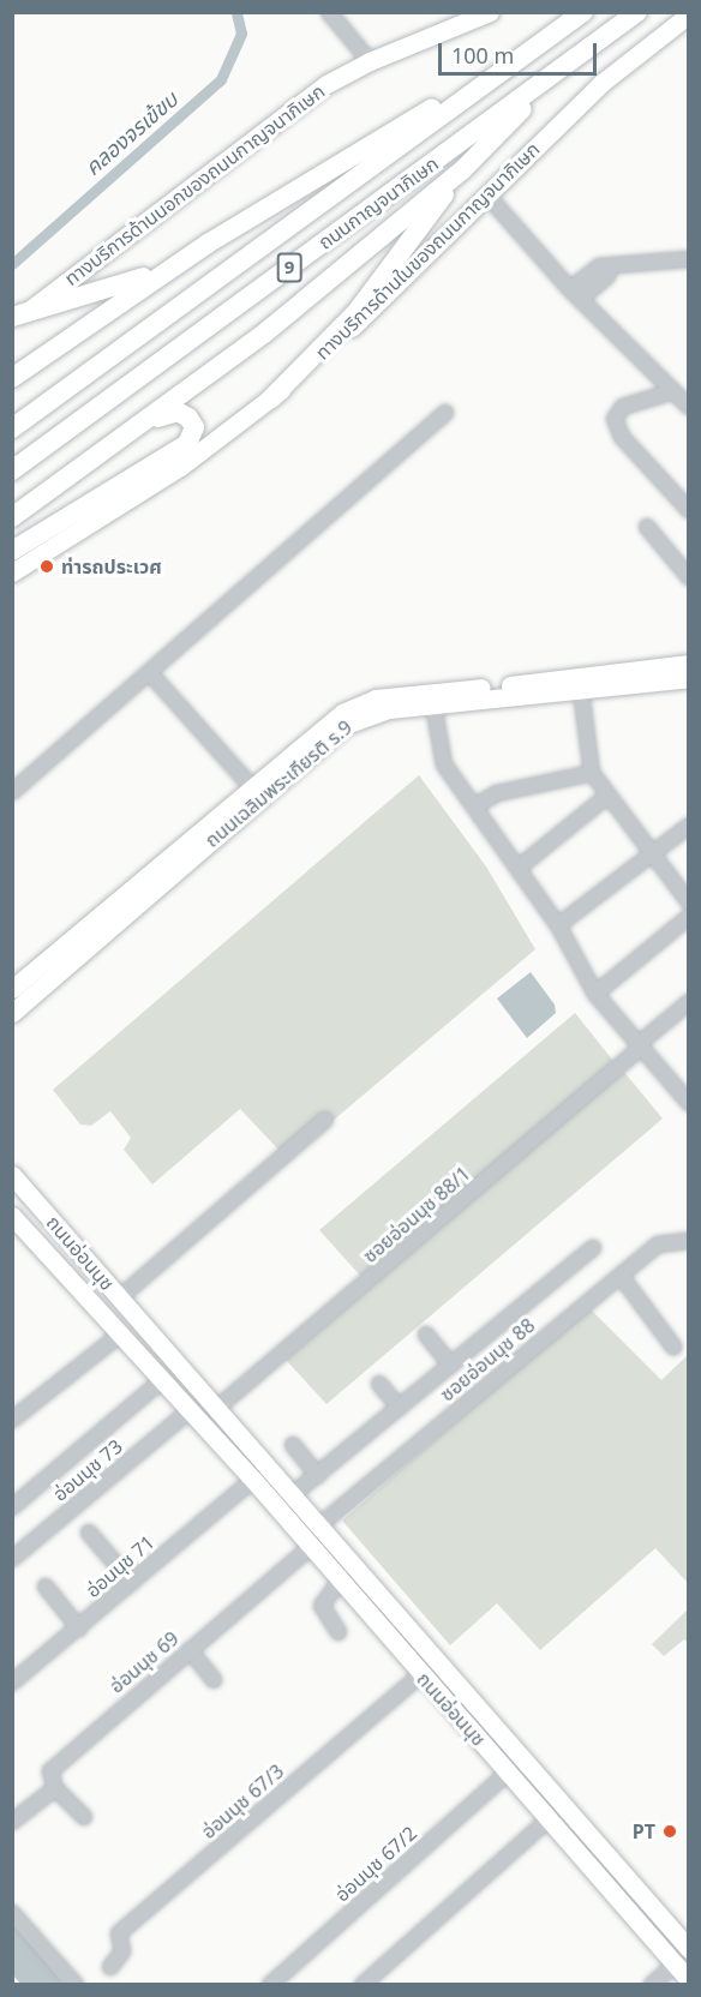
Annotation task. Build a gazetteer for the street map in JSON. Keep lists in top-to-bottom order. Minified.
{"streets":{"highway":["ถนนกาญจนาภิเษก","9"],"main road":["ทางบริการด้านนอกของถนนกาญจนาภิเษก","ทางบริการด้านในของถนนกาญจนาภิเษก","ถนนเฉลิมพระเกียรติ ร.9","ถนนอ่อนนุช"],"street":["ซอยอ่อนนุช 88/1","ซอยอ่อนนุช 88","อ่อนนุช 73","อ่อนนุช 71","อ่อนนุช 69","อ่อนนุช 67/3","อ่อนนุช 67/2"]},"crossings":[["ซอยอ่อนนุช 88/1","ถนนอ่อนนุช"],["ถนนอ่อนนุช","ซอยอ่อนนุช 88"],["ถนนอ่อนนุช","อ่อนนุช 73"],["ถนนอ่อนนุช","อ่อนนุช 71"],["ถนนอ่อนนุช","อ่อนนุช 69"],["ถนนอ่อนนุช","อ่อนนุช 67/3"],["ถนนอ่อนนุช","อ่อนนุช 67/2"]],"water":["คลองจรเข้ขบ"],"places":["ท่ารถประเวศ","PT"],"scale_bar":"100 m"}
